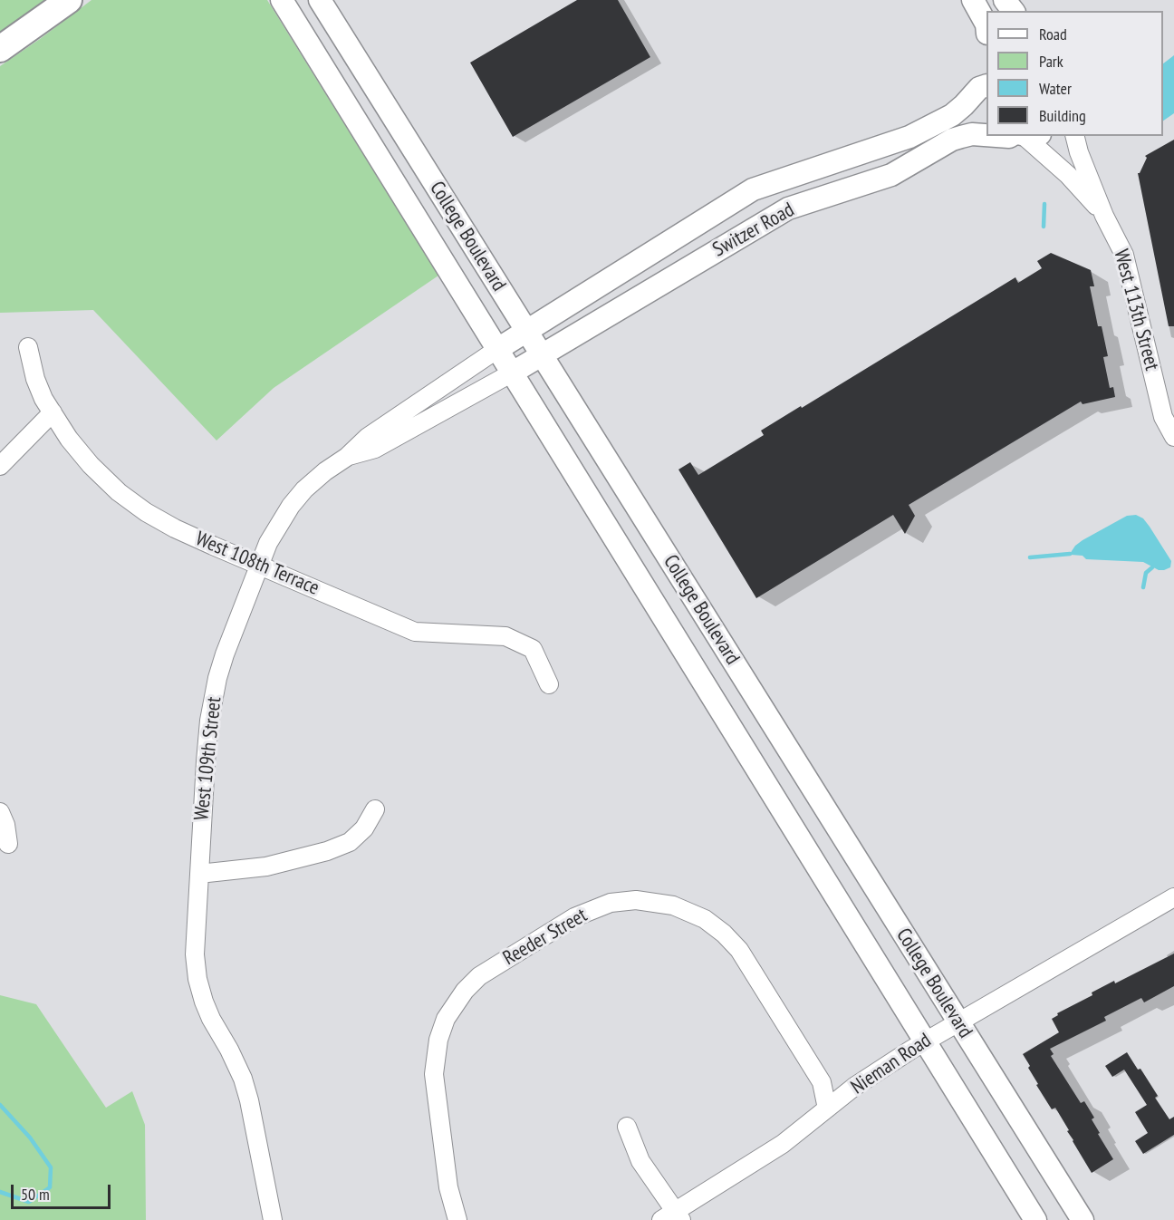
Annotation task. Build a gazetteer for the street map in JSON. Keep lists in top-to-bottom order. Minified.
{"streets":{"main road":["Switzer Road","College Boulevard"],"street":["West 113th Street","West 108th Terrace","West 109th Street","Reeder Street","Nieman Road"]},"crossings":[["Switzer Road","College Boulevard"],["Switzer Road","West 109th Street"],["College Boulevard","West 109th Street"],["College Boulevard","Nieman Road"],["West 108th Terrace","West 109th Street"],["Reeder Street","Nieman Road"]],"legend":["Road","Park","Water","Building"],"scale_bar":"50 m"}
